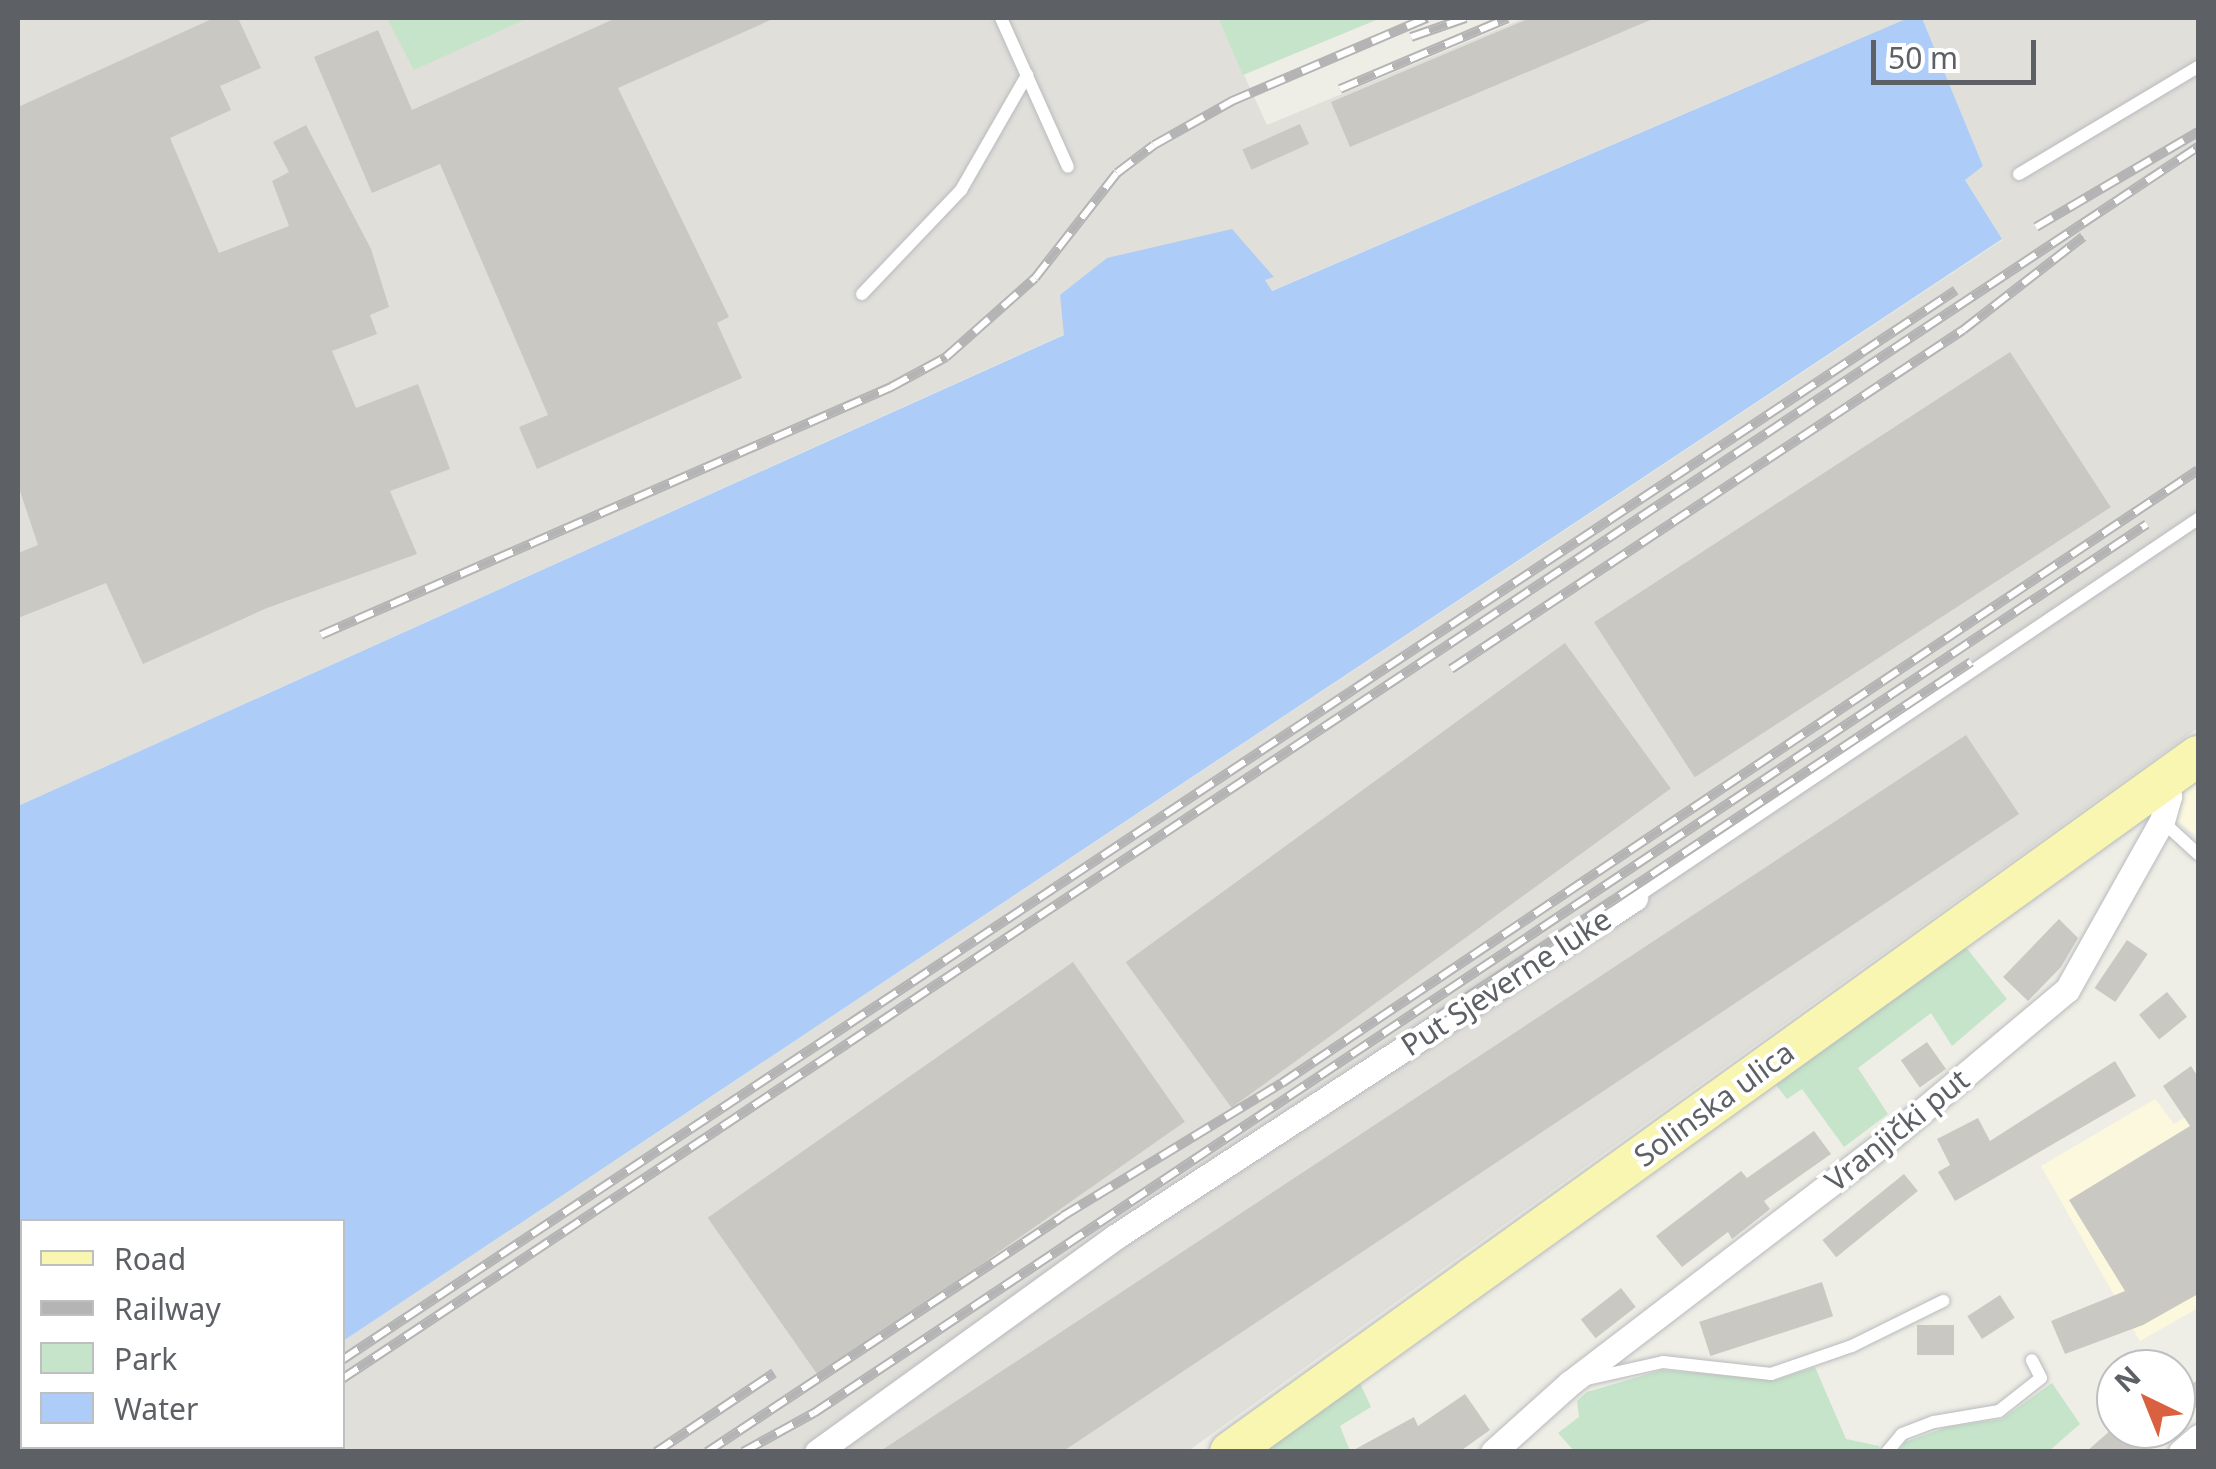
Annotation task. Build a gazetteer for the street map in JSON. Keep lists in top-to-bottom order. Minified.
{"streets":{"main road":["Solinska ulica"],"street":["Put Sjeverne luke","Vranjički put"]},"legend":["Road","Railway","Park","Water"],"scale_bar":"50 m","north":"top left"}
